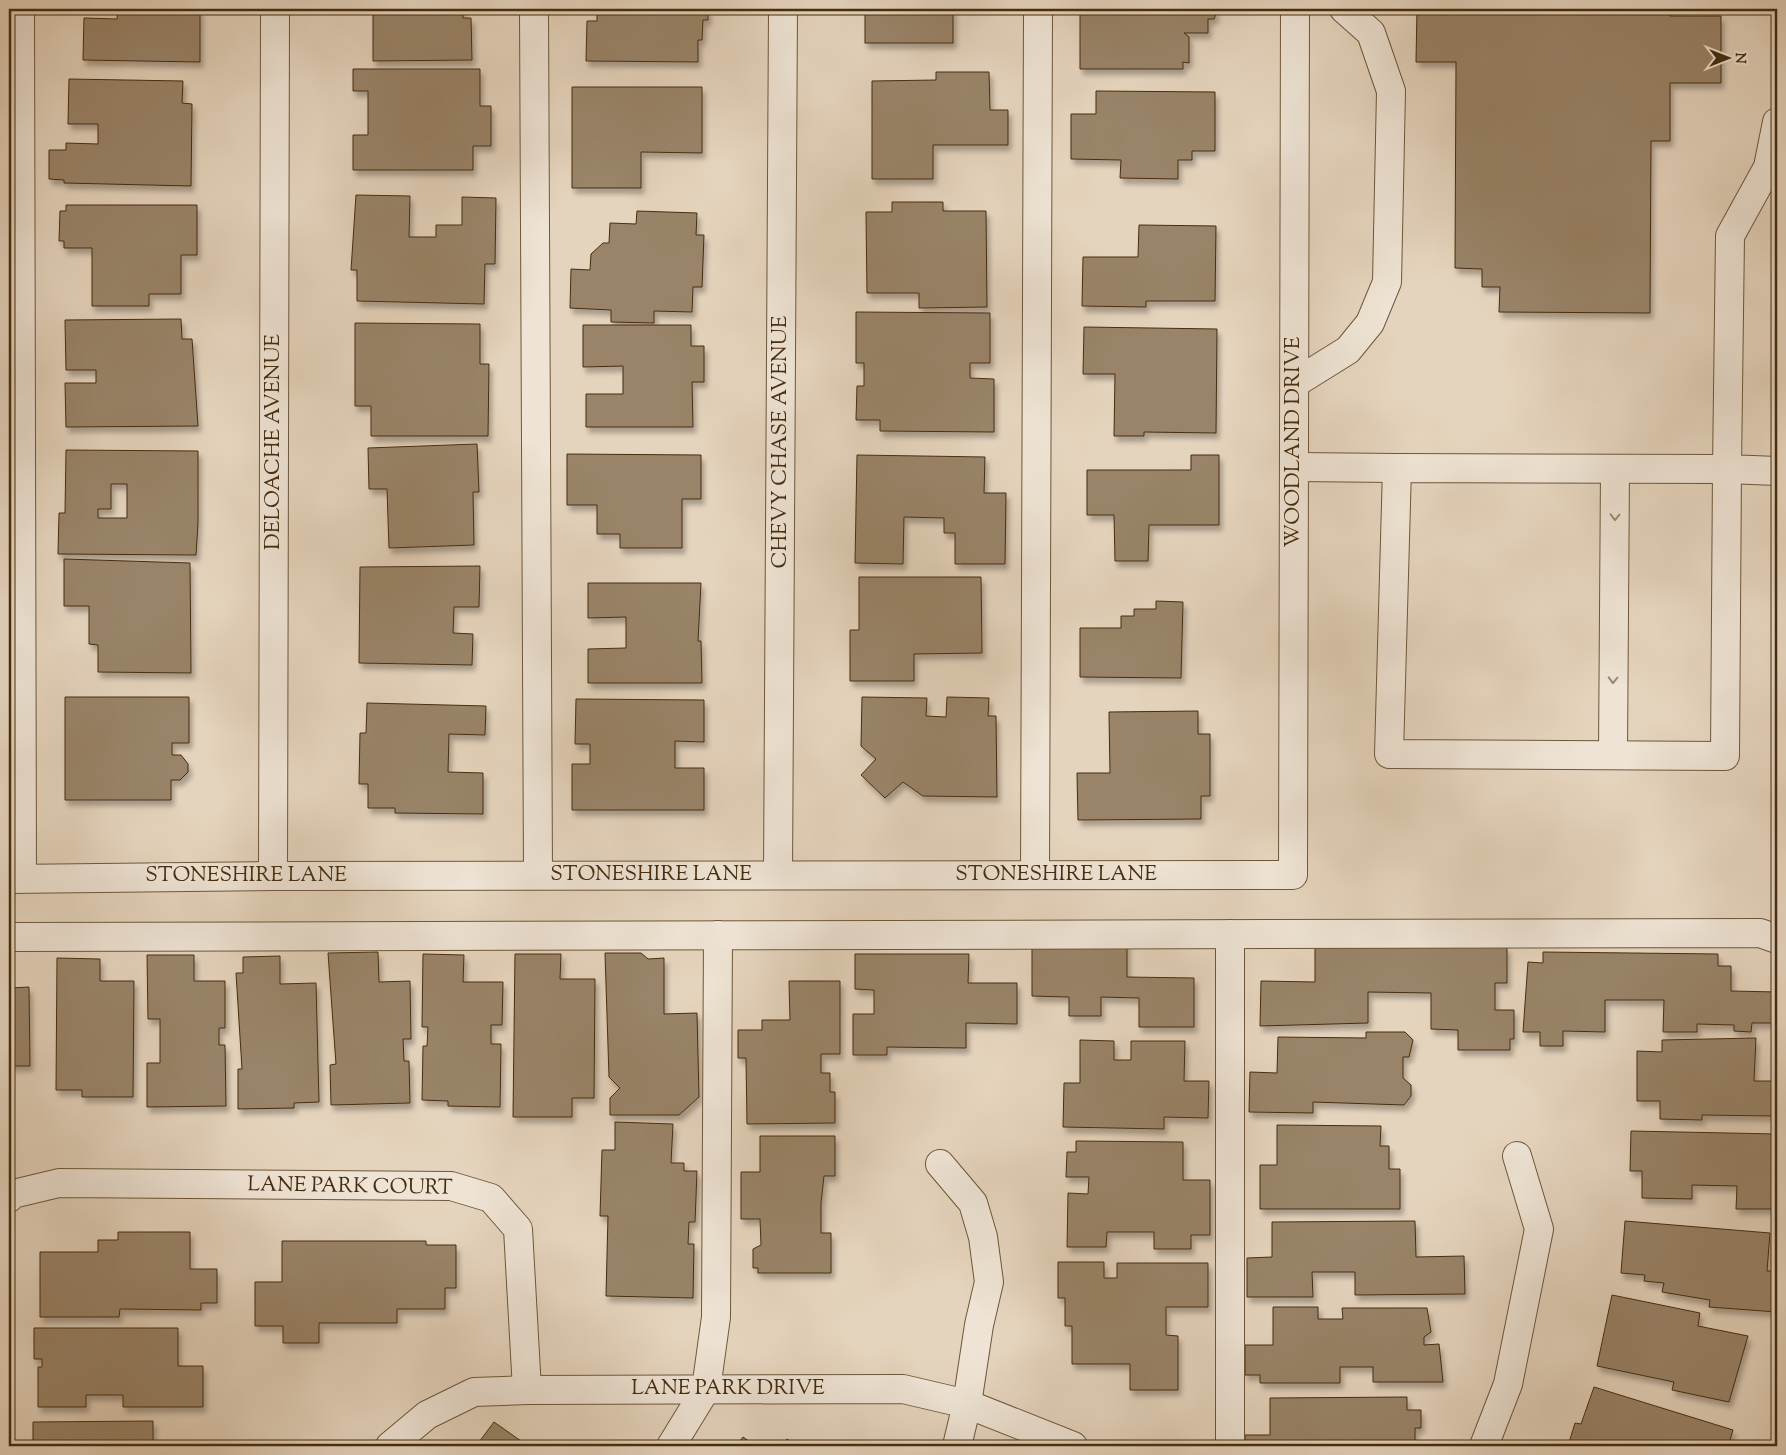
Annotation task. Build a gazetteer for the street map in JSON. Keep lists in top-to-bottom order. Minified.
{"streets":{"street":["DELOACHE AVENUE","CHEVY CHASE AVENUE","WOODLAND DRIVE","STONESHIRE LANE","LANE PARK COURT","LANE PARK DRIVE"]},"crossings":[["DELOACHE AVENUE","STONESHIRE LANE"],["CHEVY CHASE AVENUE","STONESHIRE LANE"],["WOODLAND DRIVE","STONESHIRE LANE"],["LANE PARK COURT","LANE PARK DRIVE"]],"north":"right"}
